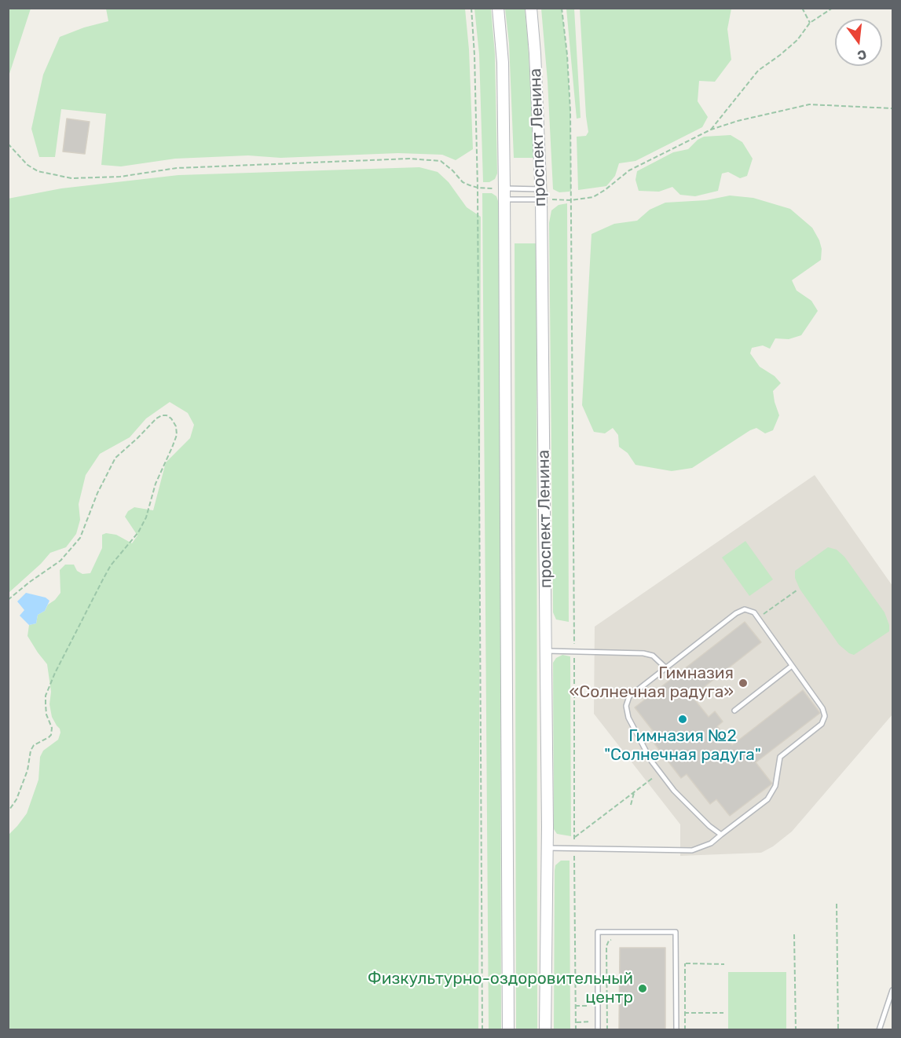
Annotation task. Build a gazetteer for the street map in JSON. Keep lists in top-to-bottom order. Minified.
{"streets":{"street":["проспект Ленина"]},"places":["Гимназия «Солнечная радуга»","Гимназия №2 \"Солнечная радуга\"","Физкультурно-оздоровительный центр"],"north":"bottom"}
